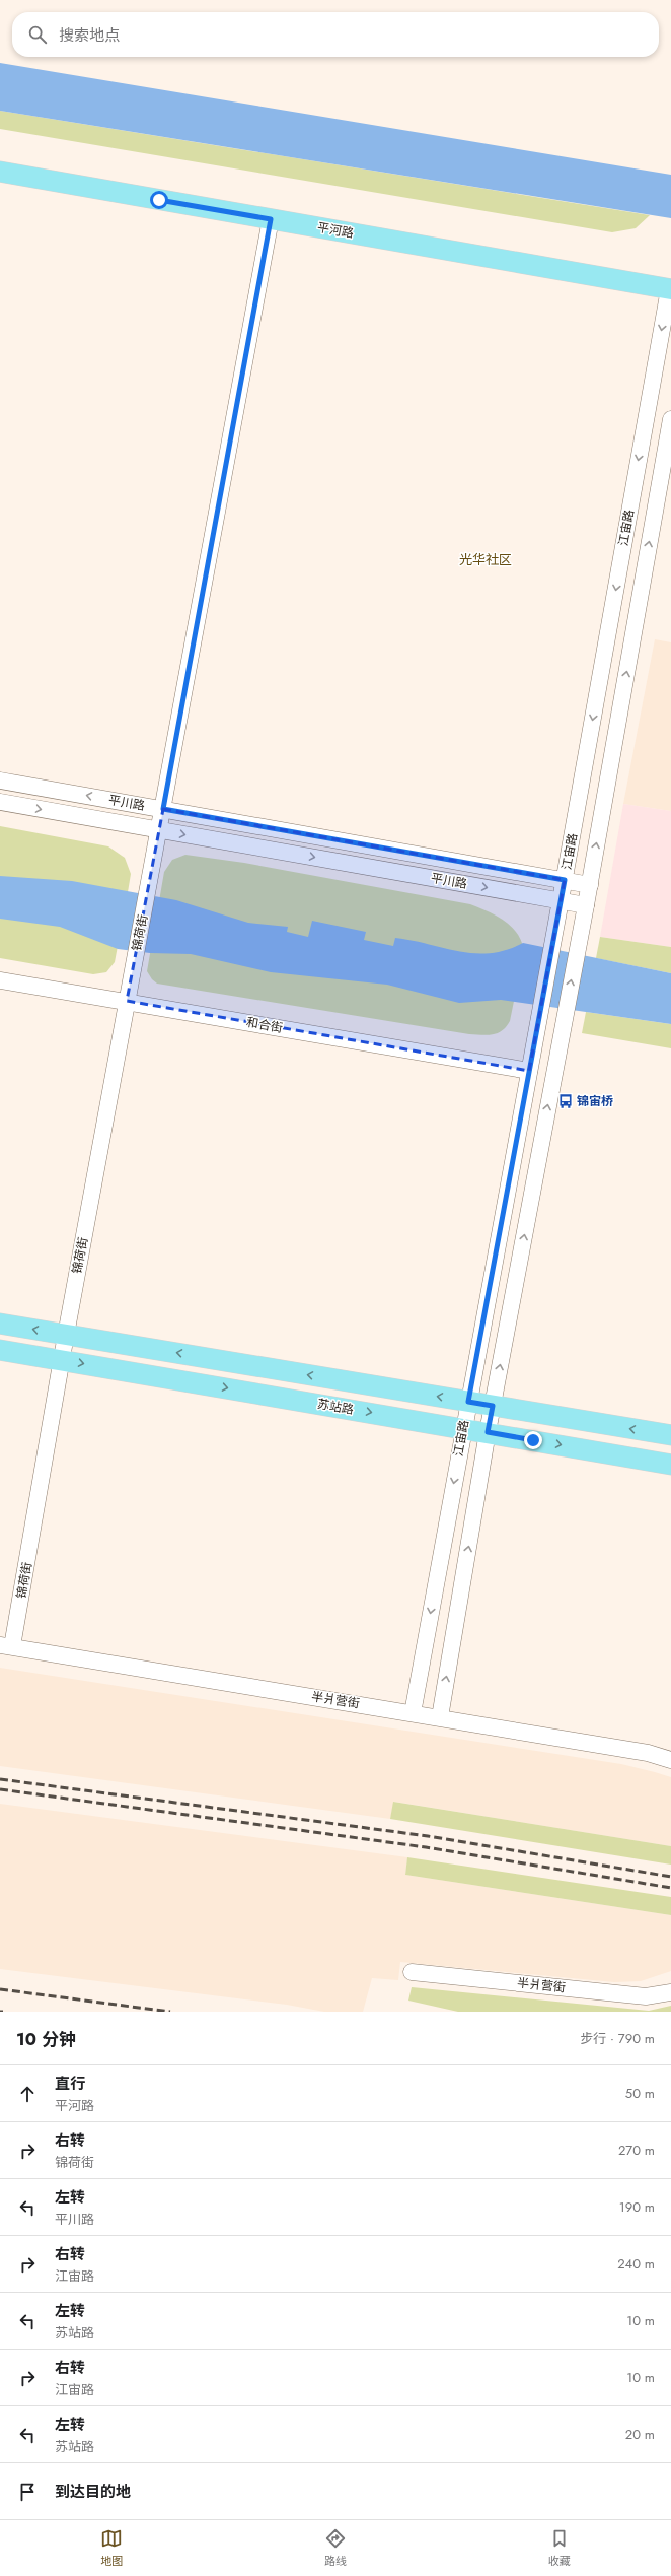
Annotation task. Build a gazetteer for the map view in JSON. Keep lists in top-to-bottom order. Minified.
{"streets":{"main road":["平河路","苏站路"],"street":["江宙路","平川路","锦荷街","和合街","半爿营街"]},"crossings":[["平河路","江宙路"],["平河路","锦荷街"],["江宙路","平川路"],["江宙路","和合街"],["江宙路","苏站路"],["江宙路","半爿营街"],["平川路","锦荷街"],["锦荷街","和合街"],["锦荷街","苏站路"],["锦荷街","半爿营街"]],"districts":["光华社区"],"places":{"bus stop":["锦宙桥"]},"page":{"search":"搜索地点","heading":["10 分钟","步行 · 790 m"],"list":[["直行","平河路","50 m"],["右转","锦荷街","270 m"],["左转","平川路","190 m"],["右转","江宙路","240 m"],["左转","苏站路","10 m"],["右转","江宙路","10 m"],["左转","苏站路","20 m"],"到达目的地"],"nav":["地图","路线","收藏"]}}
